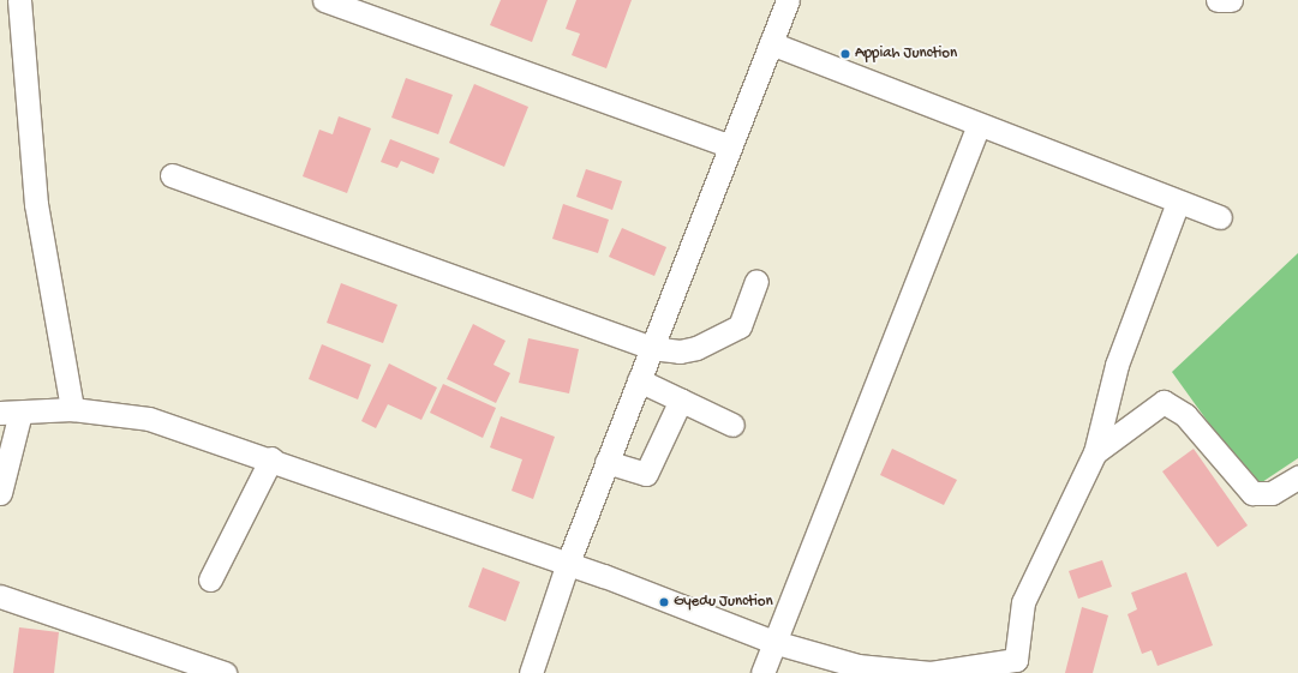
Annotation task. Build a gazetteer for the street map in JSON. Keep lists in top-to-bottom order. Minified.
{"places":["Appiah Junction","Gyedu Junction"]}
